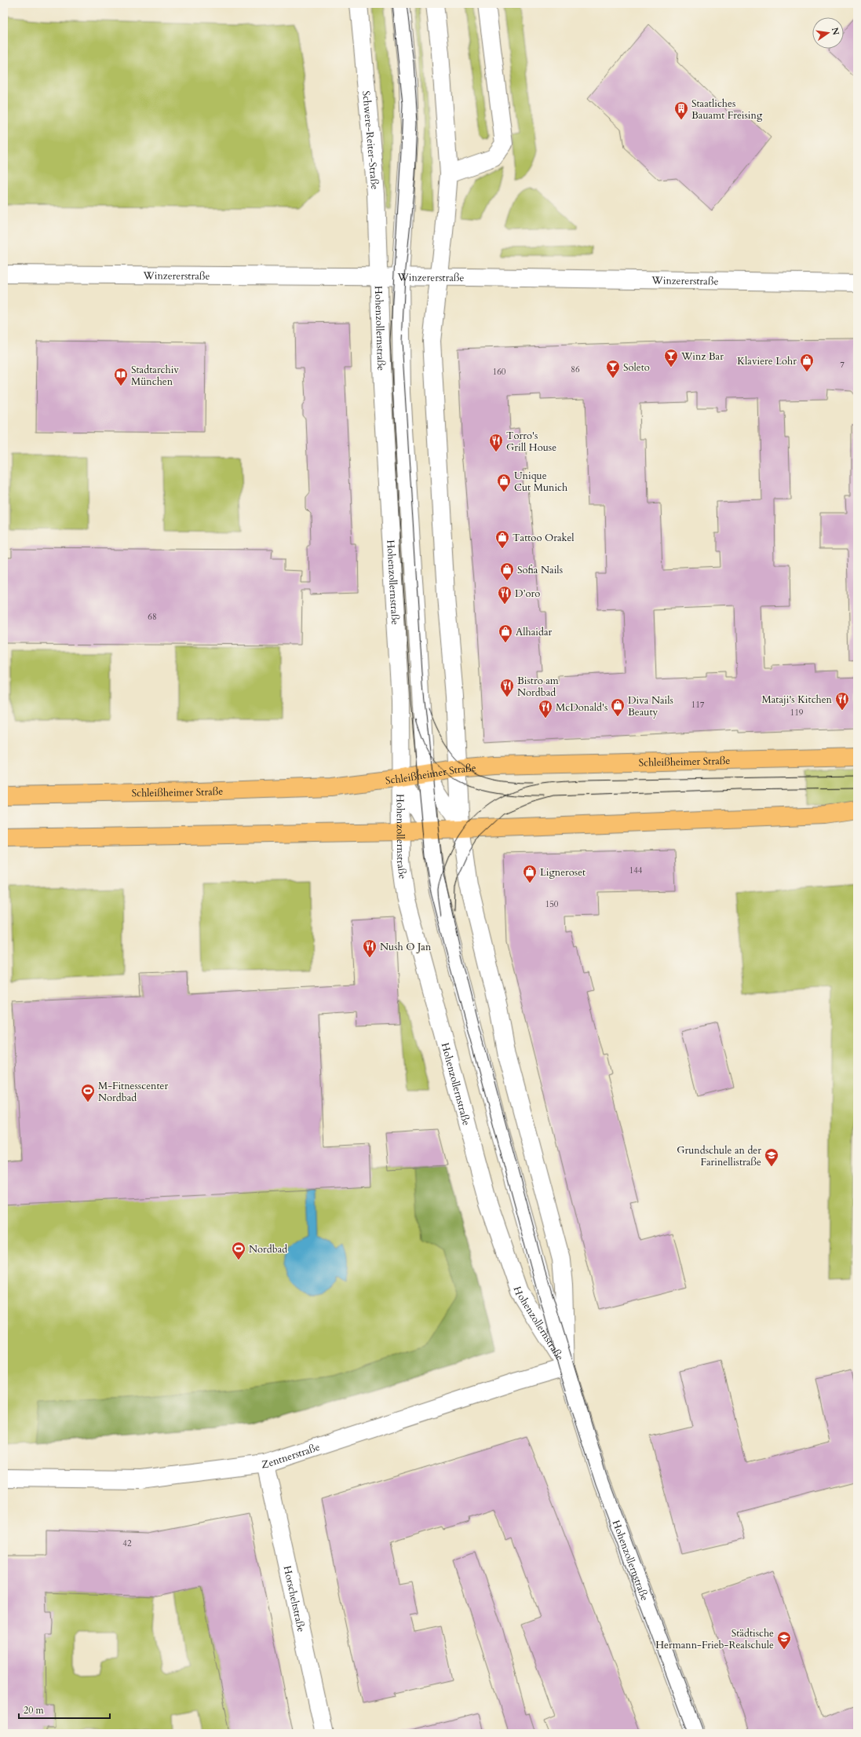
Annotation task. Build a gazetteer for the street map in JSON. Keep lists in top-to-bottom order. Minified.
{"streets":{"main road":["Schleißheimer Straße"],"street":["Schwere-Reiter-Straße","Winzererstraße","Hohenzollernstraße","Zentnerstraße","Horscheltstraße"]},"crossings":[["Schwere-Reiter-Straße","Winzererstraße"],["Schwere-Reiter-Straße","Hohenzollernstraße"],["Winzererstraße","Hohenzollernstraße"],["Hohenzollernstraße","Schleißheimer Straße"],["Hohenzollernstraße","Zentnerstraße"],["Zentnerstraße","Horscheltstraße"]],"places":{"building":["Staatliches Bauamt Freising"],"bar":["Winz Bar","Soleto"],"shop":["Klaviere Lohr","Unique Cut Munich","Tattoo Orakel","Sofia Nails","Alhaidar","Diva Nails Beauty","Ligneroset"],"library":["Stadtarchiv München"],"restaurant":["Torro's Grill House","D’oro","Bistro am Nordbad","Mataji's Kitchen","McDonald's","Nush O Jan"],"sports":["M-Fitnesscenter Nordbad","Nordbad"],"school or university":["Grundschule an der Farinellistraße","Städtische Hermann-Frieb-Realschule"]},"house_numbers":["7","86","160","68","117","119","144","150","42"],"scale_bar":"20 m","north":"right"}
